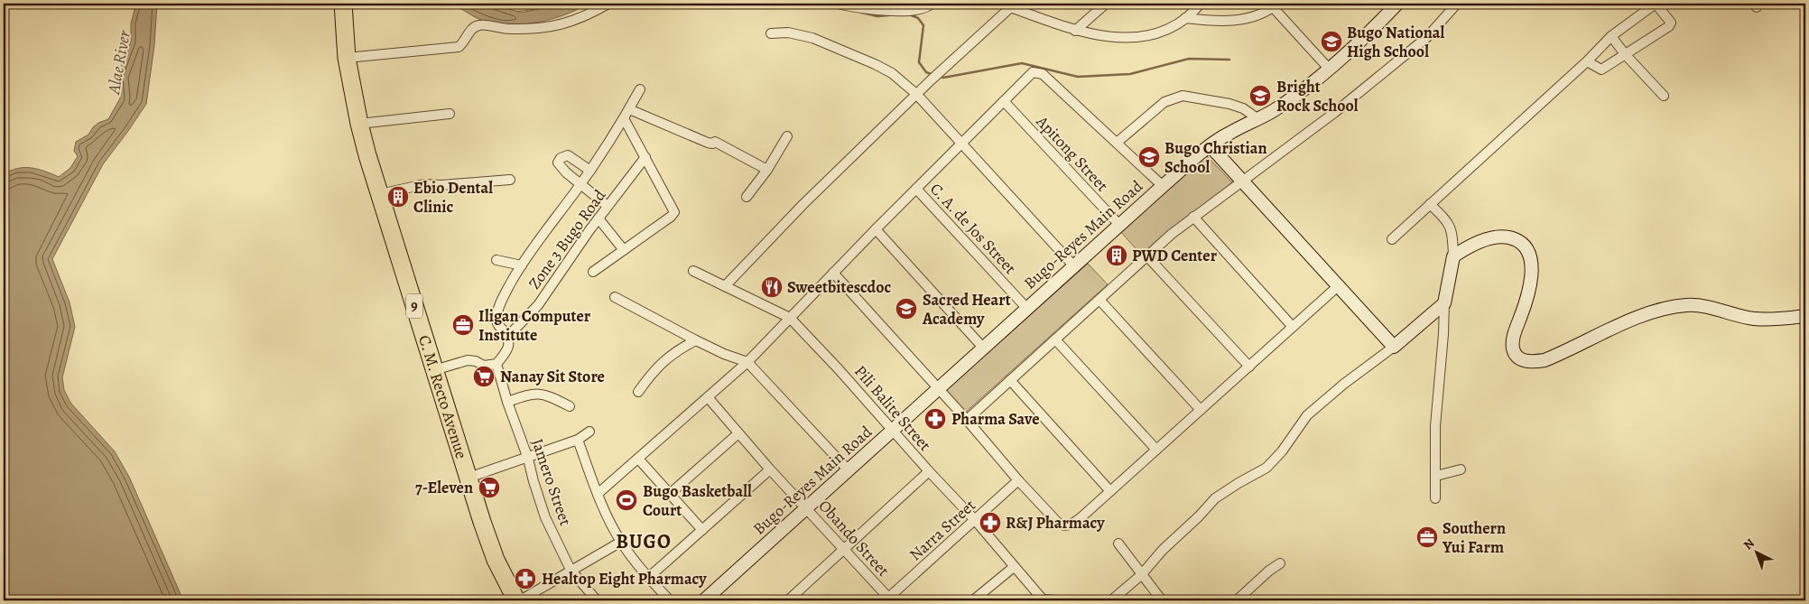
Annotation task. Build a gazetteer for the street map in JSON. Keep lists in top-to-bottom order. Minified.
{"streets":{"highway":["9","C. M. Recto Avenue"],"street":["Apitong Street","C. A. de Jos Street","Bugo-Reyes Main Road","Zone 3 Bugo Road","Pili Balite Street","Jamero Street","Narra Street","Obando Street"]},"crossings":[["Apitong Street","Bugo-Reyes Main Road"],["C. A. de Jos Street","Bugo-Reyes Main Road"],["Bugo-Reyes Main Road","Pili Balite Street"],["Bugo-Reyes Main Road","Obando Street"],["Pili Balite Street","Narra Street"],["Narra Street","Obando Street"]],"districts":["BUGO"],"water":["Alae River"],"places":{"school or university":["Bugo National High School","Bright Rock School","Bugo Christian School","Sacred Heart Academy"],"building":["Ebio Dental Clinic","PWD Center"],"restaurant":["Sweetbitescdoc"],"office":["Iligan Computer Institute","Southern Yui Farm"],"supermarket":["Nanay Sit Store","7-Eleven"],"pharmacy":["Pharma Save","R&J Pharmacy","Healtop Eight Pharmacy"],"sports":["Bugo Basketball Court"]},"north":"top left"}
